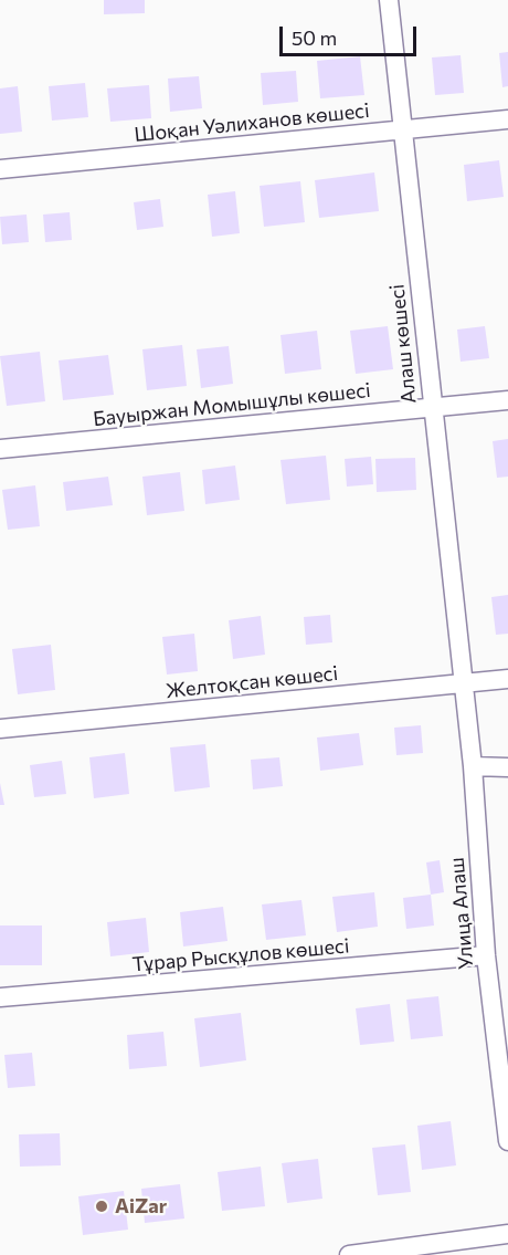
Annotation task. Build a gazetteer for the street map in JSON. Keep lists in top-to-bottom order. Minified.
{"streets":{"street":["Шоқан Уәлиханов көшесі","Алаш көшесі","Бауыржан Момышұлы көшесі","Желтоқсан көшесі","Улица Алаш","Тұрар Рысқұлов көшесі"]},"crossings":[["Шоқан Уәлиханов көшесі","Алаш көшесі"],["Алаш көшесі","Бауыржан Момышұлы көшесі"],["Алаш көшесі","Желтоқсан көшесі"],["Алаш көшесі","Улица Алаш"],["Желтоқсан көшесі","Улица Алаш"],["Улица Алаш","Тұрар Рысқұлов көшесі"]],"places":["AiZar"],"scale_bar":"50 m"}
